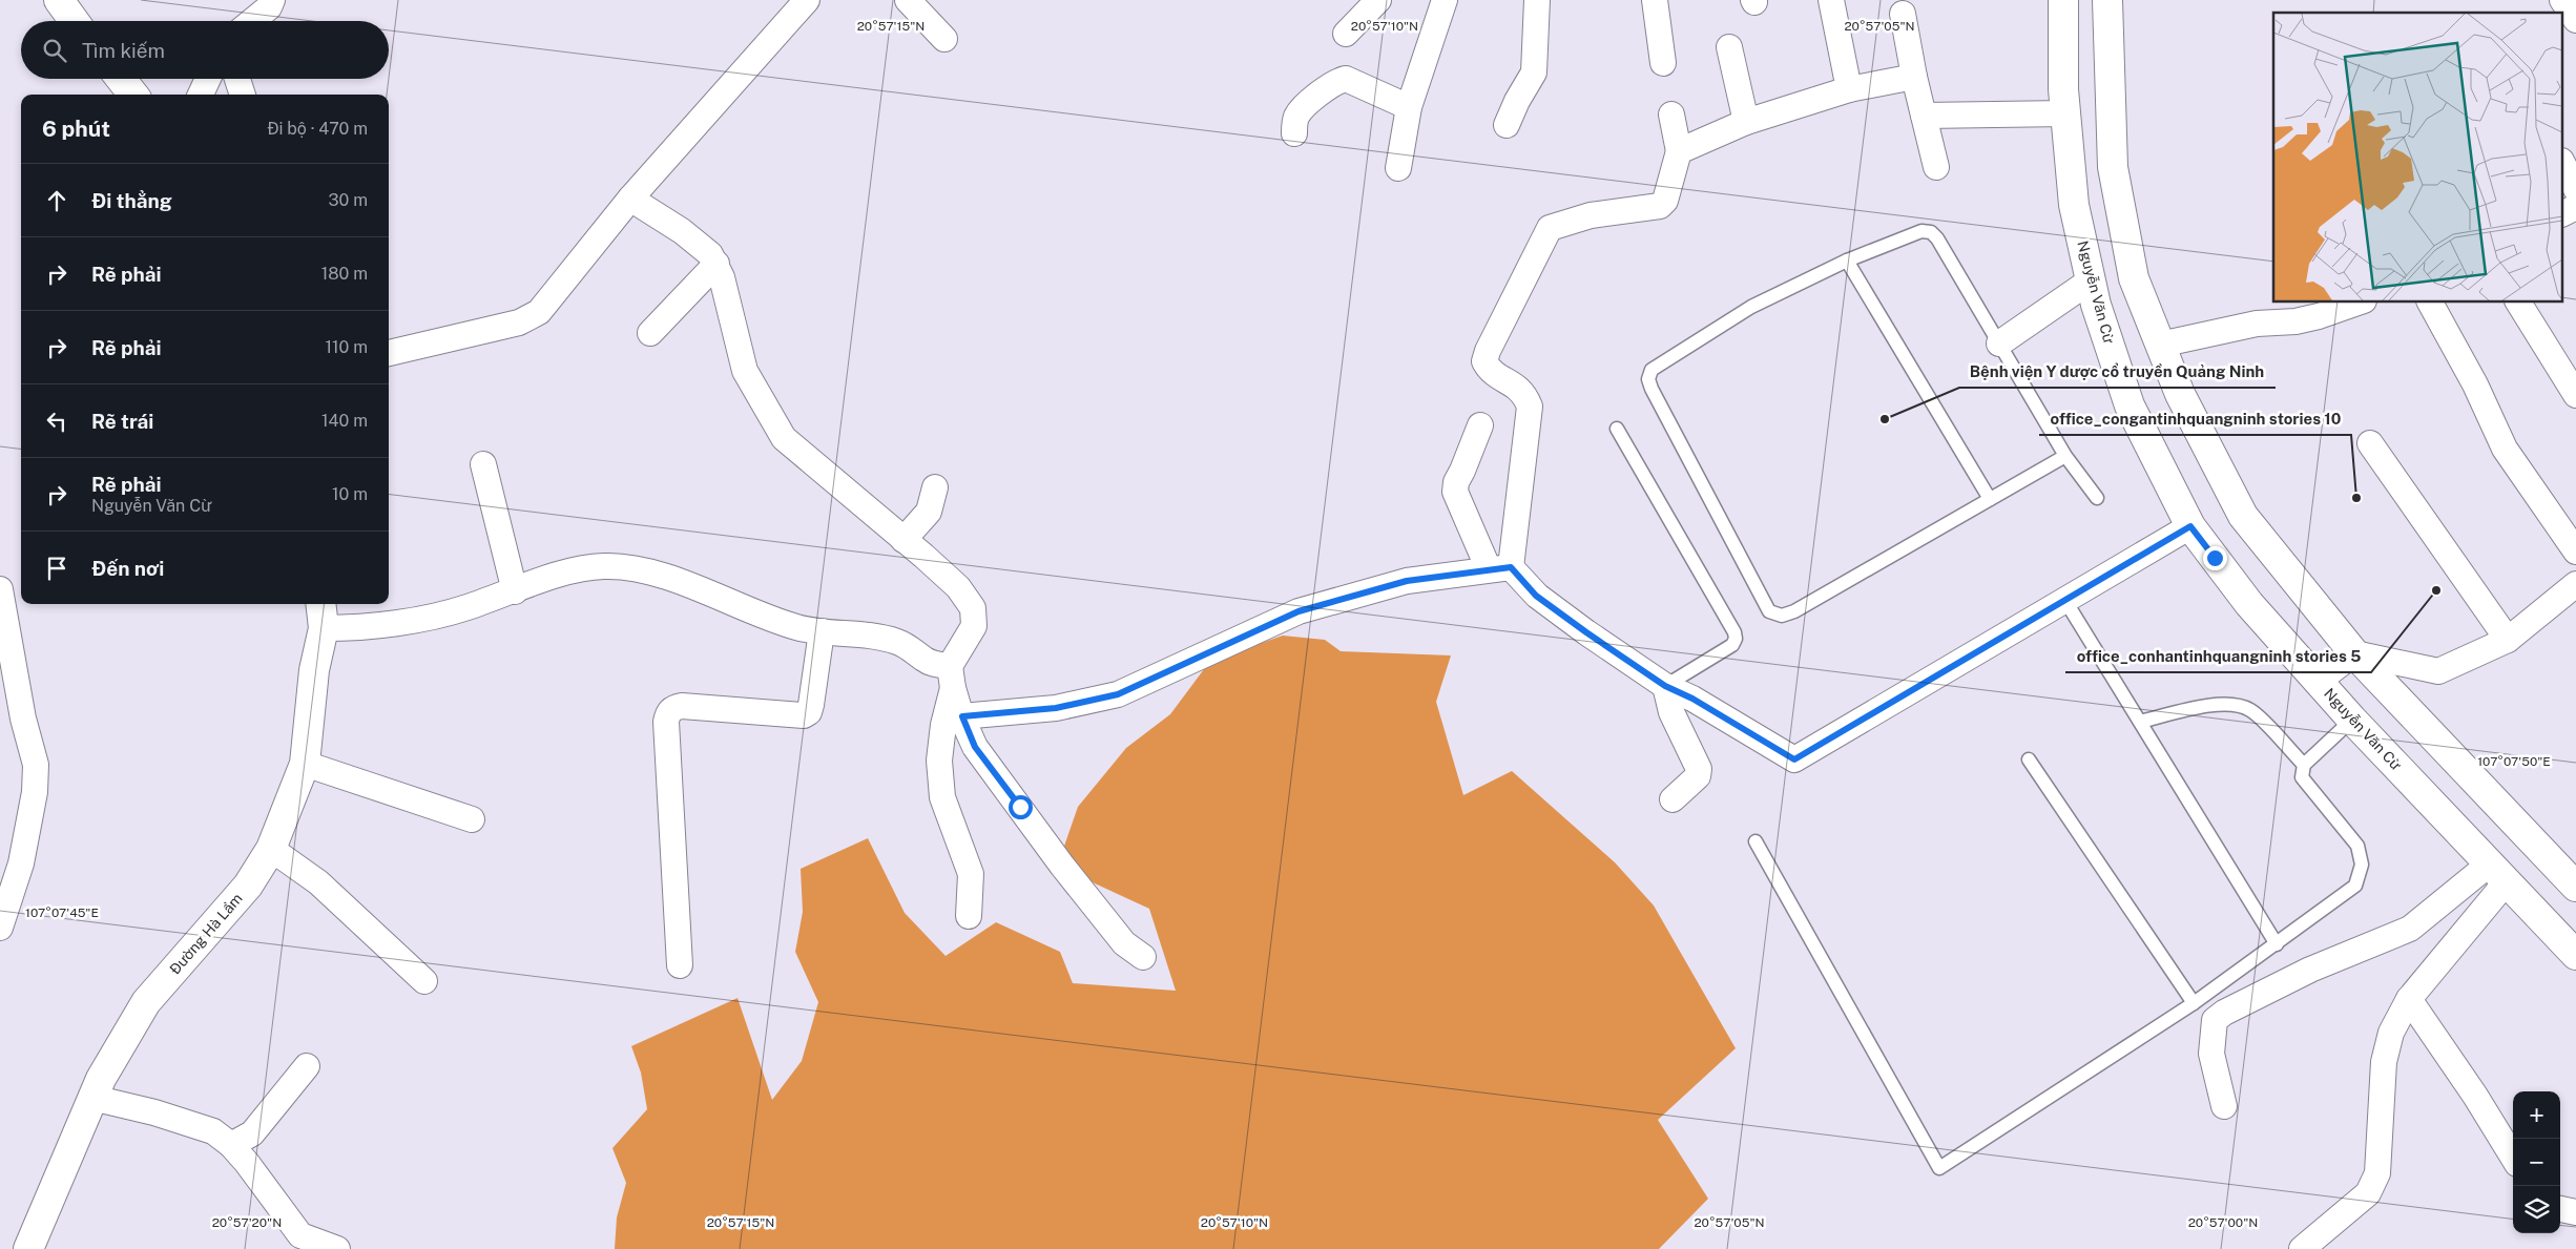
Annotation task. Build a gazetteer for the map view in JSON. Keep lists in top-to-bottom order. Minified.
{"streets":{"main road":["Nguyễn Văn Cừ","Đường Hà Lầm"]},"places":["Bệnh viện Y dược cổ truyền Quảng Ninh","office_congantinhquangninh stories 10","office_conhantinhquangninh stories 5"],"page":{"search":"Tìm kiếm","heading":["6 phút","Đi bộ · 470 m"],"list":[["Đi thẳng","30 m"],["Rẽ phải","180 m"],["Rẽ phải","110 m"],["Rẽ trái","140 m"],["Rẽ phải","Nguyễn Văn Cừ","10 m"],"Đến nơi"],"map_buttons":["+","−"]},"coordinates":["20°57'15\"N","20°57'10\"N","20°57'05\"N","107°07'50\"E","107°07'45\"E","20°57'20\"N","20°57'00\"N"]}
